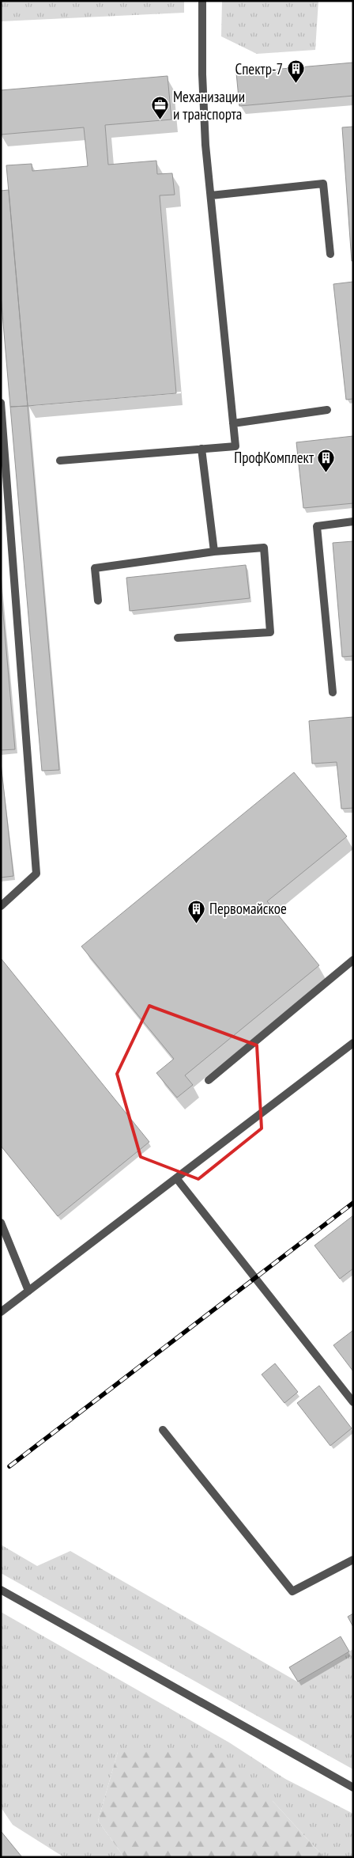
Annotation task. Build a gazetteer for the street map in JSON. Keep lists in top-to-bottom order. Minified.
{"places":{"building":["Спектр-7","ПрофКомплект","Первомайское"],"office":["Механизации и транспорта"]}}
